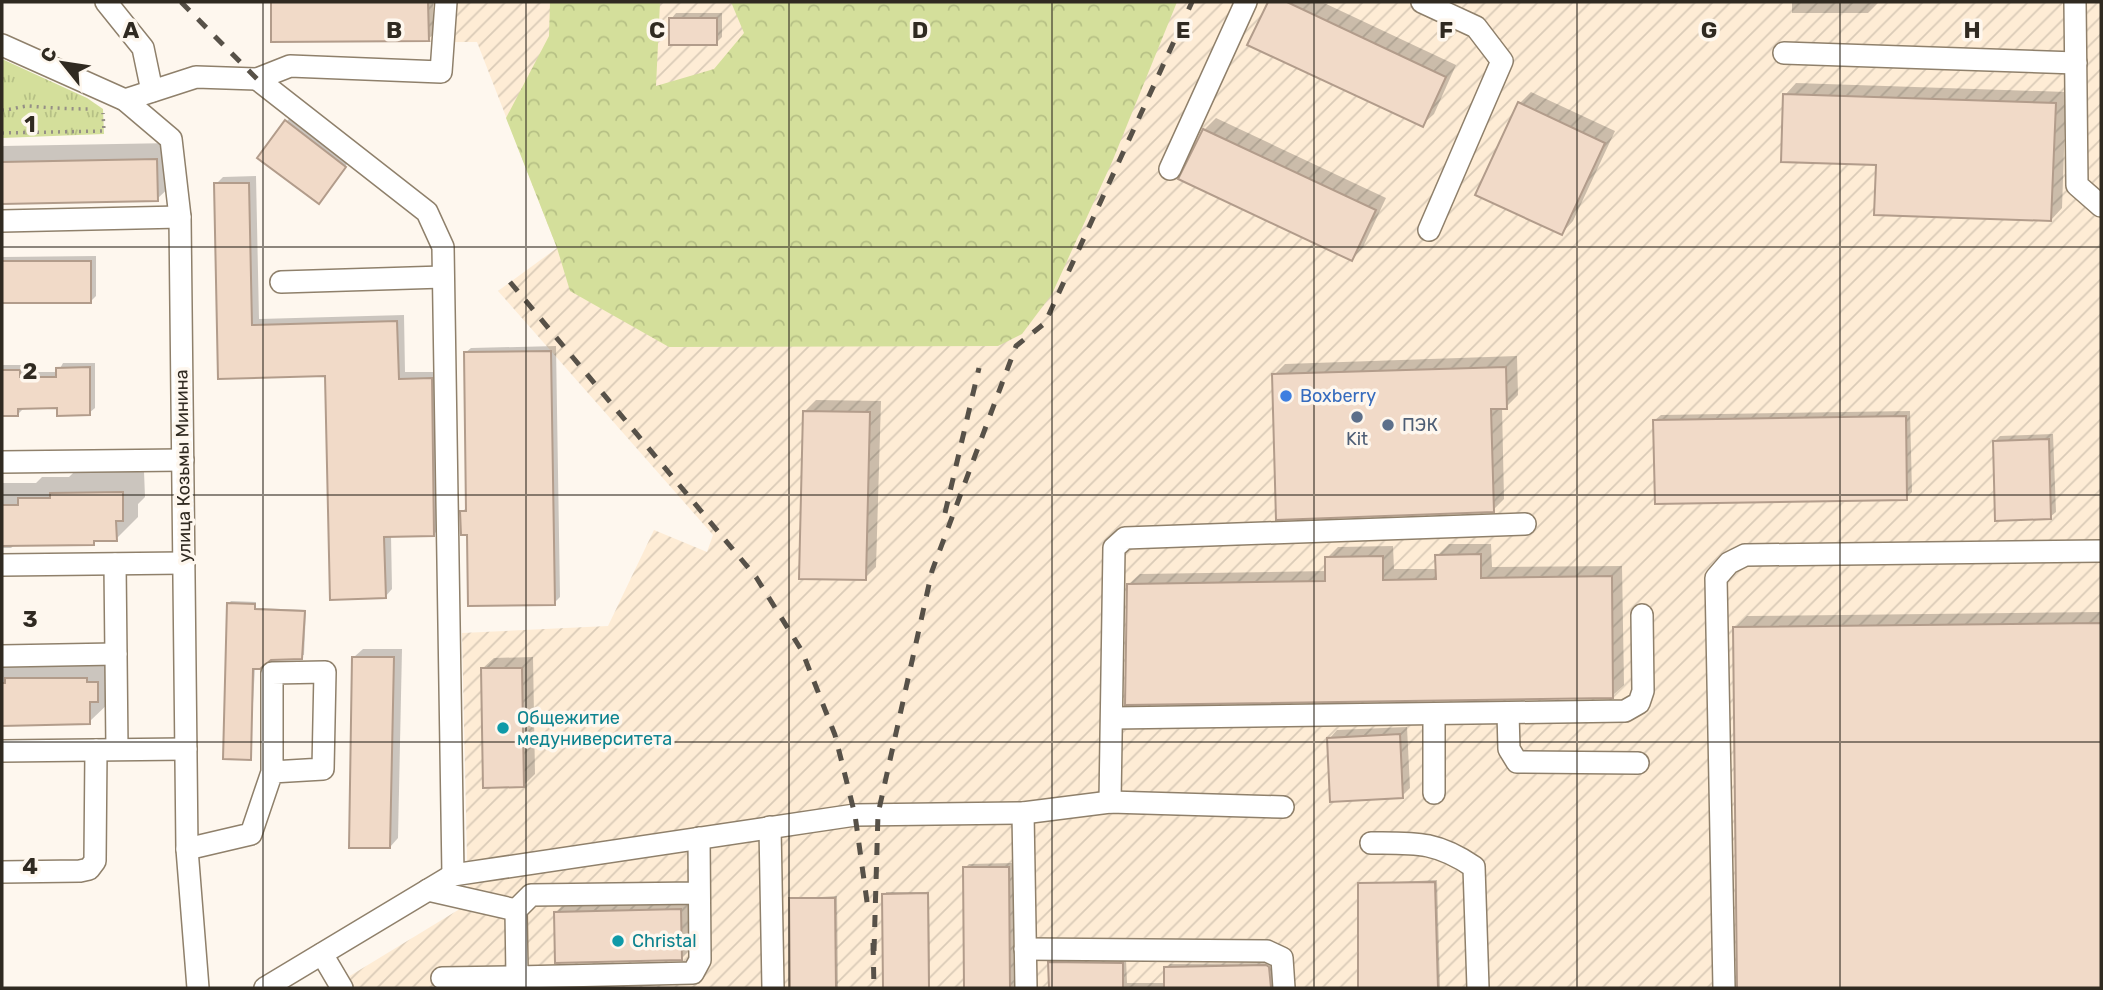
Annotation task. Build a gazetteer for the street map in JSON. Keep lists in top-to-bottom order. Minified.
{"streets":{"street":["улица Козьмы Минина"]},"places":["Boxberry","Kit","ПЭК","Общежитие медуниверситета","Christal"],"north":"top left","grid":{"columns":["A","B","C","D","E","F","G","H"],"rows":["1","2","3","4"]}}
